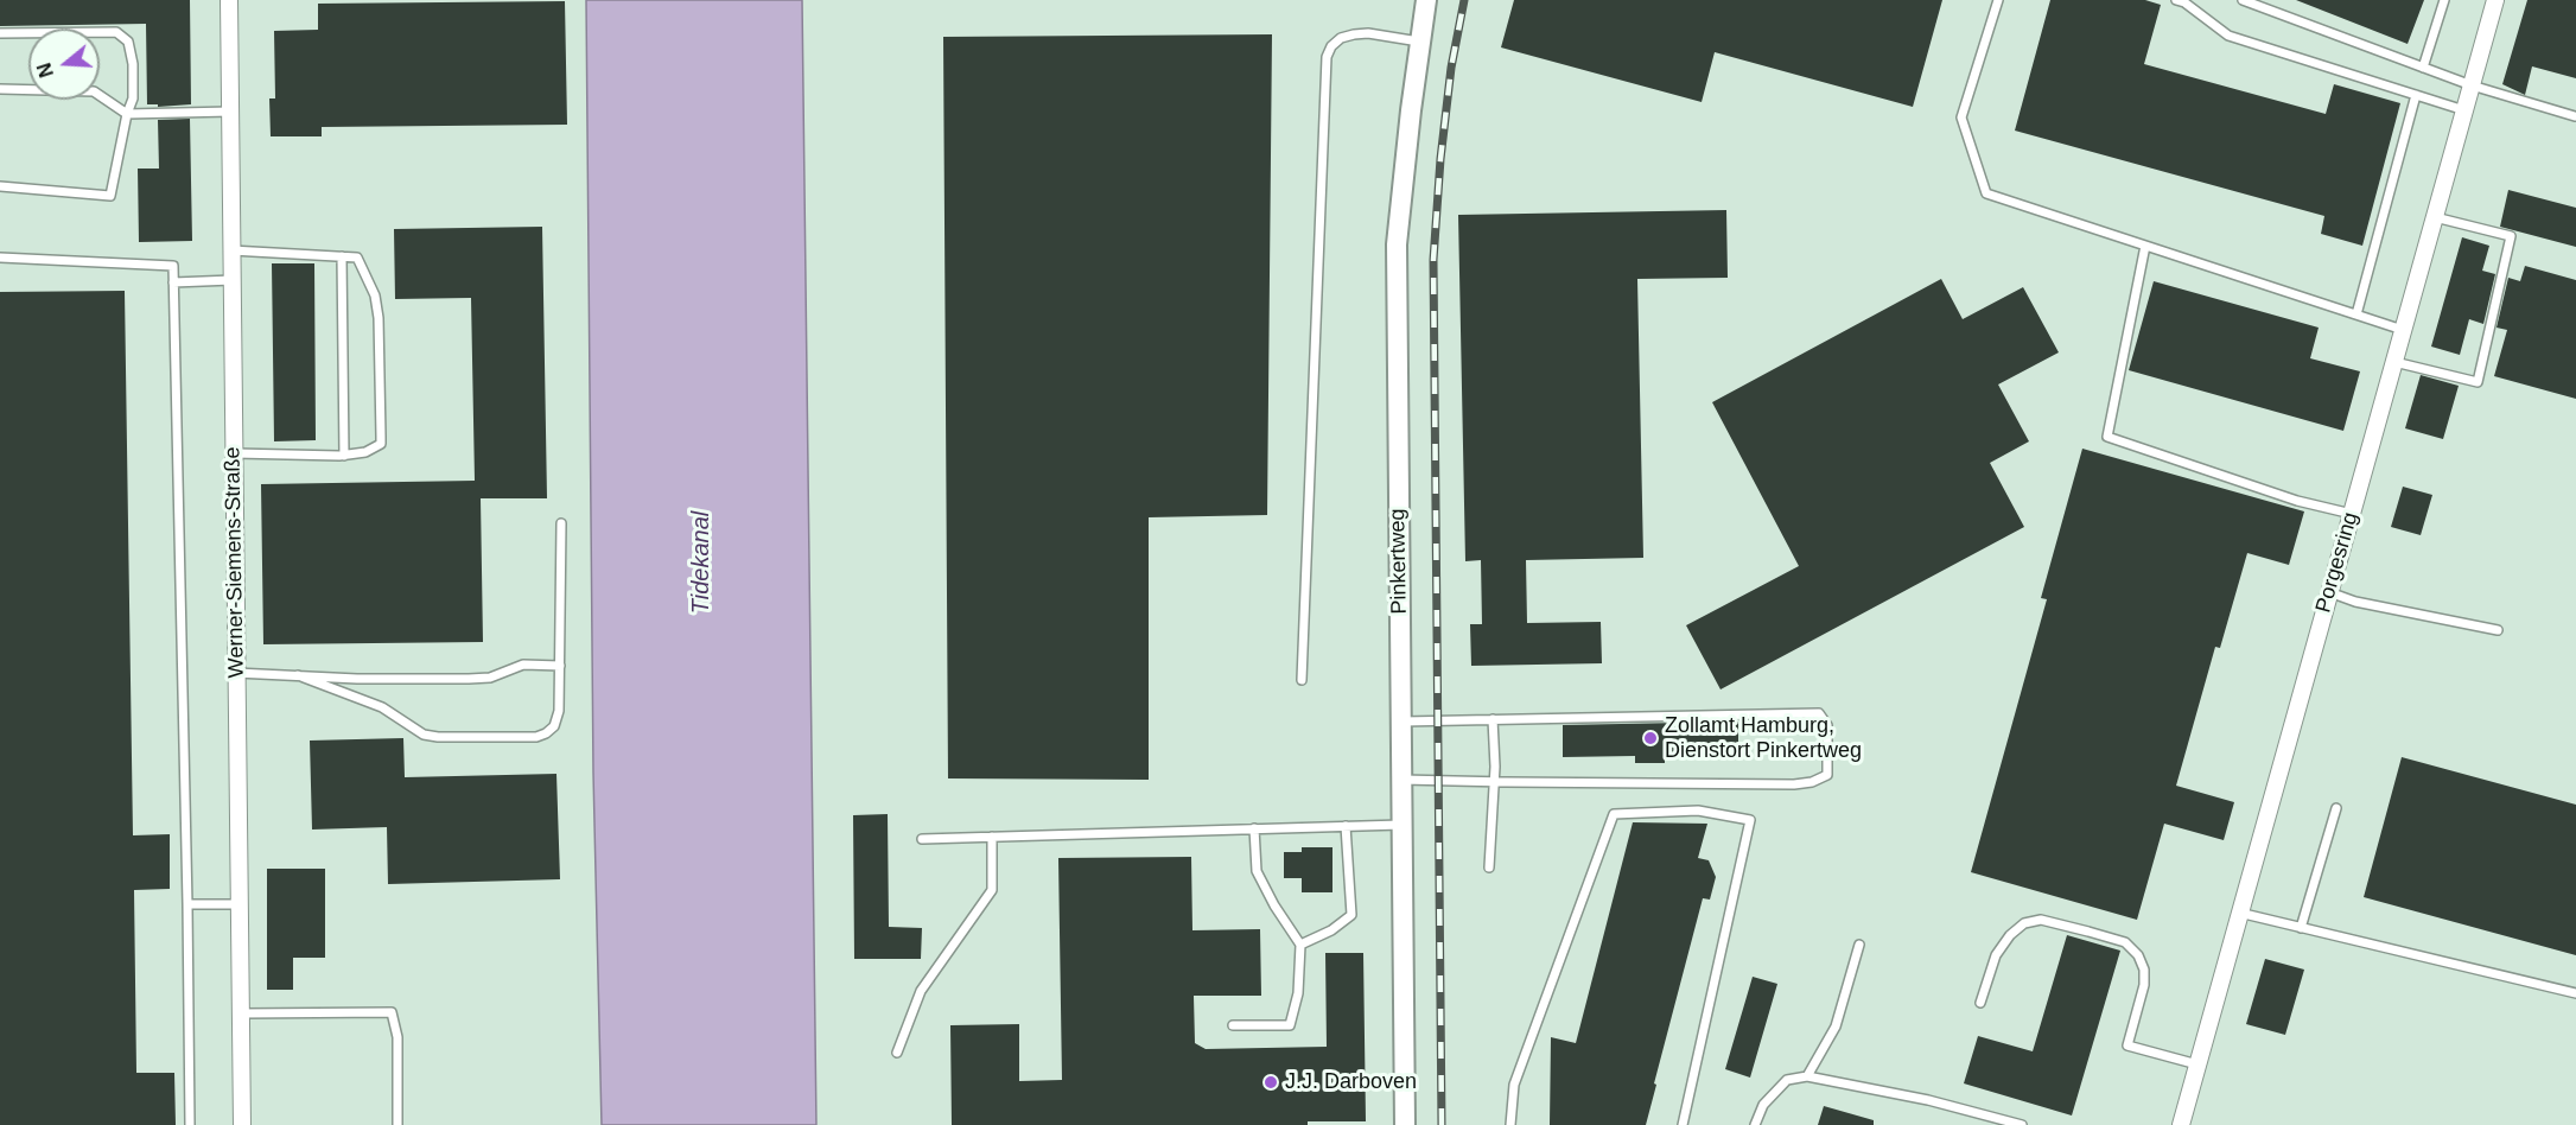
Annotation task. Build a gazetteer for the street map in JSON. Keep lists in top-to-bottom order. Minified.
{"streets":{"street":["Pinkertweg","Werner-Siemens-Straße","Porgesring"]},"water":["Tidekanal"],"places":["Zollamt Hamburg, Dienstort Pinkertweg","J.J. Darboven"],"north":"left"}
